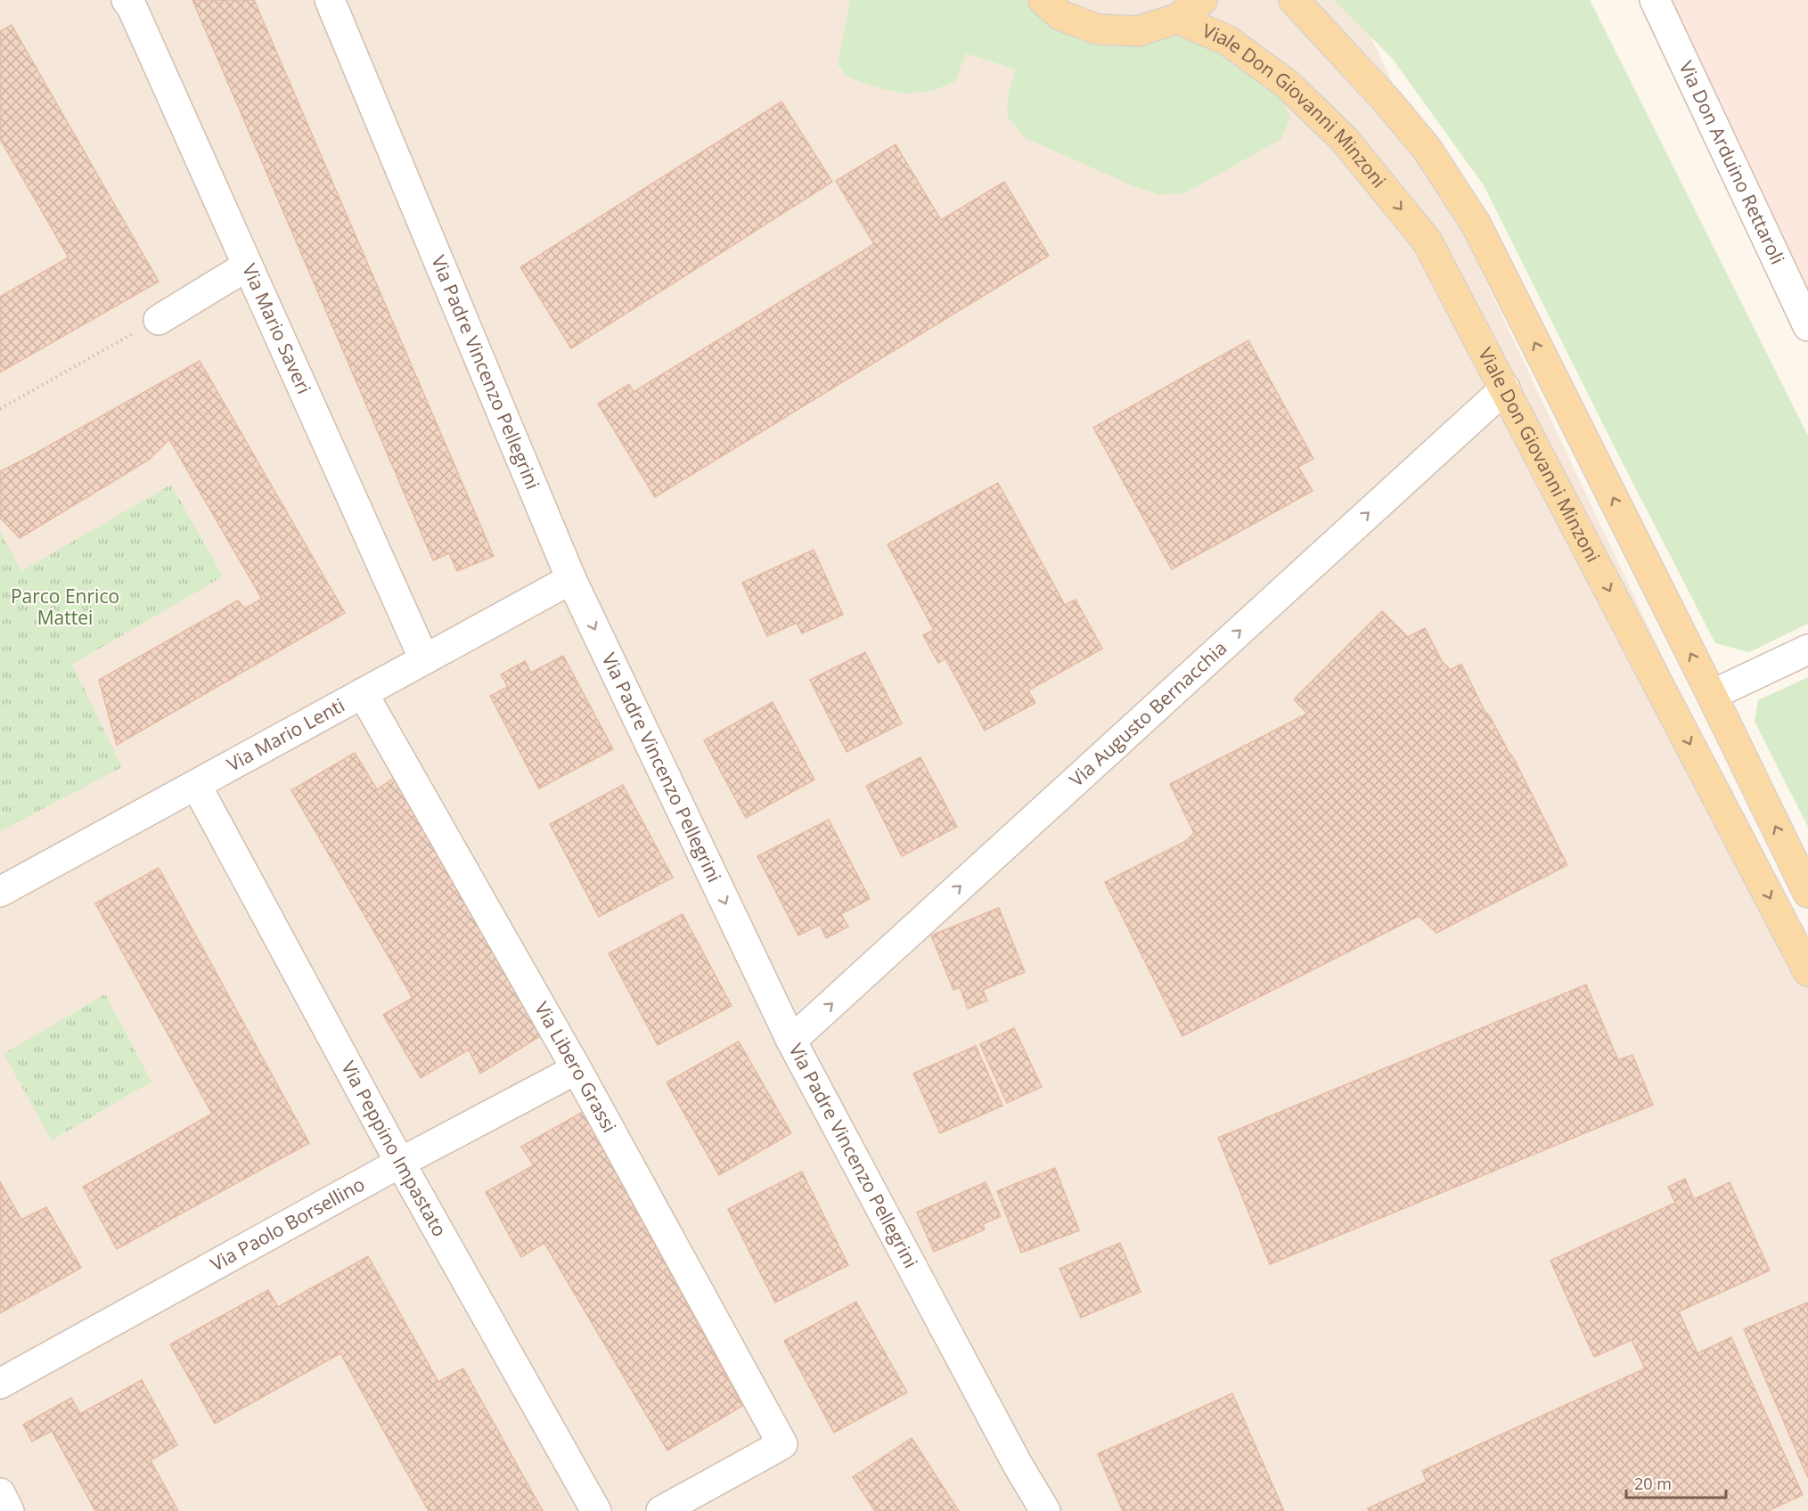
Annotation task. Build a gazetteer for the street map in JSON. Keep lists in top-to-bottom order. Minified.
{"streets":{"main road":["Viale Don Giovanni Minzoni"],"street":["Via Don Arduino Rettaroli","Via Mario Saveri","Via Padre Vincenzo Pellegrini","Via Augusto Bernacchia","Via Mario Lenti","Via Libero Grassi","Via Peppino Impastato","Via Paolo Borsellino"]},"crossings":[["Viale Don Giovanni Minzoni","Via Augusto Bernacchia"],["Via Mario Saveri","Via Mario Lenti"],["Via Padre Vincenzo Pellegrini","Via Augusto Bernacchia"],["Via Padre Vincenzo Pellegrini","Via Mario Lenti"],["Via Mario Lenti","Via Libero Grassi"],["Via Mario Lenti","Via Peppino Impastato"],["Via Libero Grassi","Via Paolo Borsellino"],["Via Peppino Impastato","Via Paolo Borsellino"]],"one_way":["Via Augusto Bernacchia"],"parks":["Parco Enrico Mattei"],"scale_bar":"20 m"}
